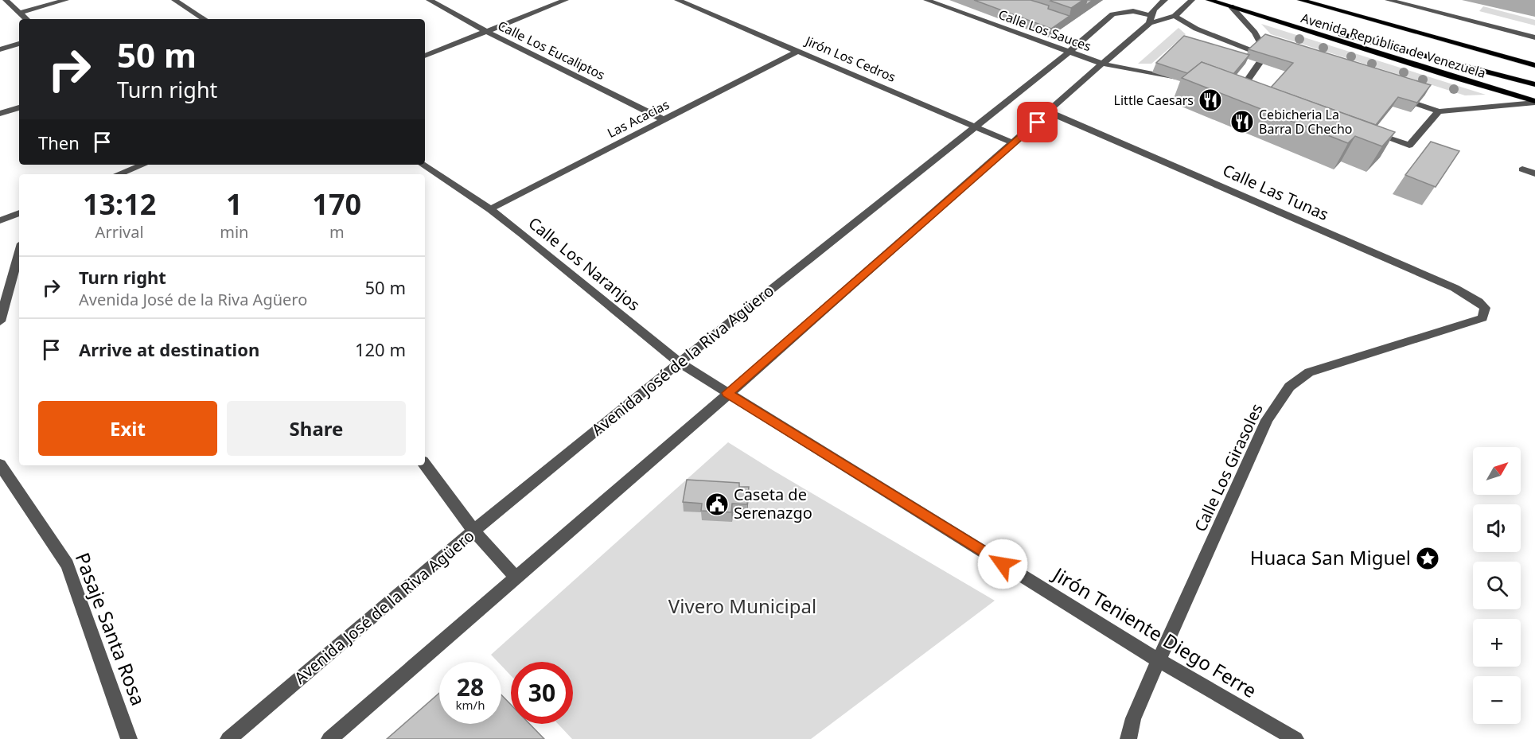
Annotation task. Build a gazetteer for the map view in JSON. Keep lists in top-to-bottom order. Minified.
{"streets":{"main road":["Avenida República de Venezuela"],"street":["Calle Los Sauces","Calle Los Eucaliptos","Jirón Los Cedros","Las Acacias","Calle Las Tunas","Calle Los Naranjos","Avenida José de la Riva Agüero","Calle Los Girasoles","Pasaje Santa Rosa","Jirón Teniente Diego Ferre"]},"crossings":[["Calle Los Sauces","Avenida José de la Riva Agüero"],["Calle Los Eucaliptos","Las Acacias"],["Jirón Los Cedros","Las Acacias"],["Jirón Los Cedros","Avenida José de la Riva Agüero"],["Las Acacias","Calle Los Naranjos"],["Calle Las Tunas","Avenida José de la Riva Agüero"],["Calle Las Tunas","Calle Los Girasoles"],["Calle Los Naranjos","Avenida José de la Riva Agüero"],["Calle Los Naranjos","Jirón Teniente Diego Ferre"],["Avenida José de la Riva Agüero","Jirón Teniente Diego Ferre"],["Calle Los Girasoles","Jirón Teniente Diego Ferre"]],"parks":["Vivero Municipal"],"places":{"restaurant":["Little Caesars","Cebicheria La Barra D Checho"],"public building":["Caseta de Serenazgo"],"place":["Huaca San Miguel"]},"north":"top right","page":{"turn":["50 m","Turn right"],"then":"Then","eta":["13:12","Arrival","1","min","170","m"],"list":[{"name":"Turn right","note":"Avenida José de la Riva Agüero","value":"50 m"},{"name":"Arrive at destination","value":"120 m"}],"buttons":["Exit","Share"],"map_buttons":["+","−"],"speed":"28 km/h","limit":"30"}}
